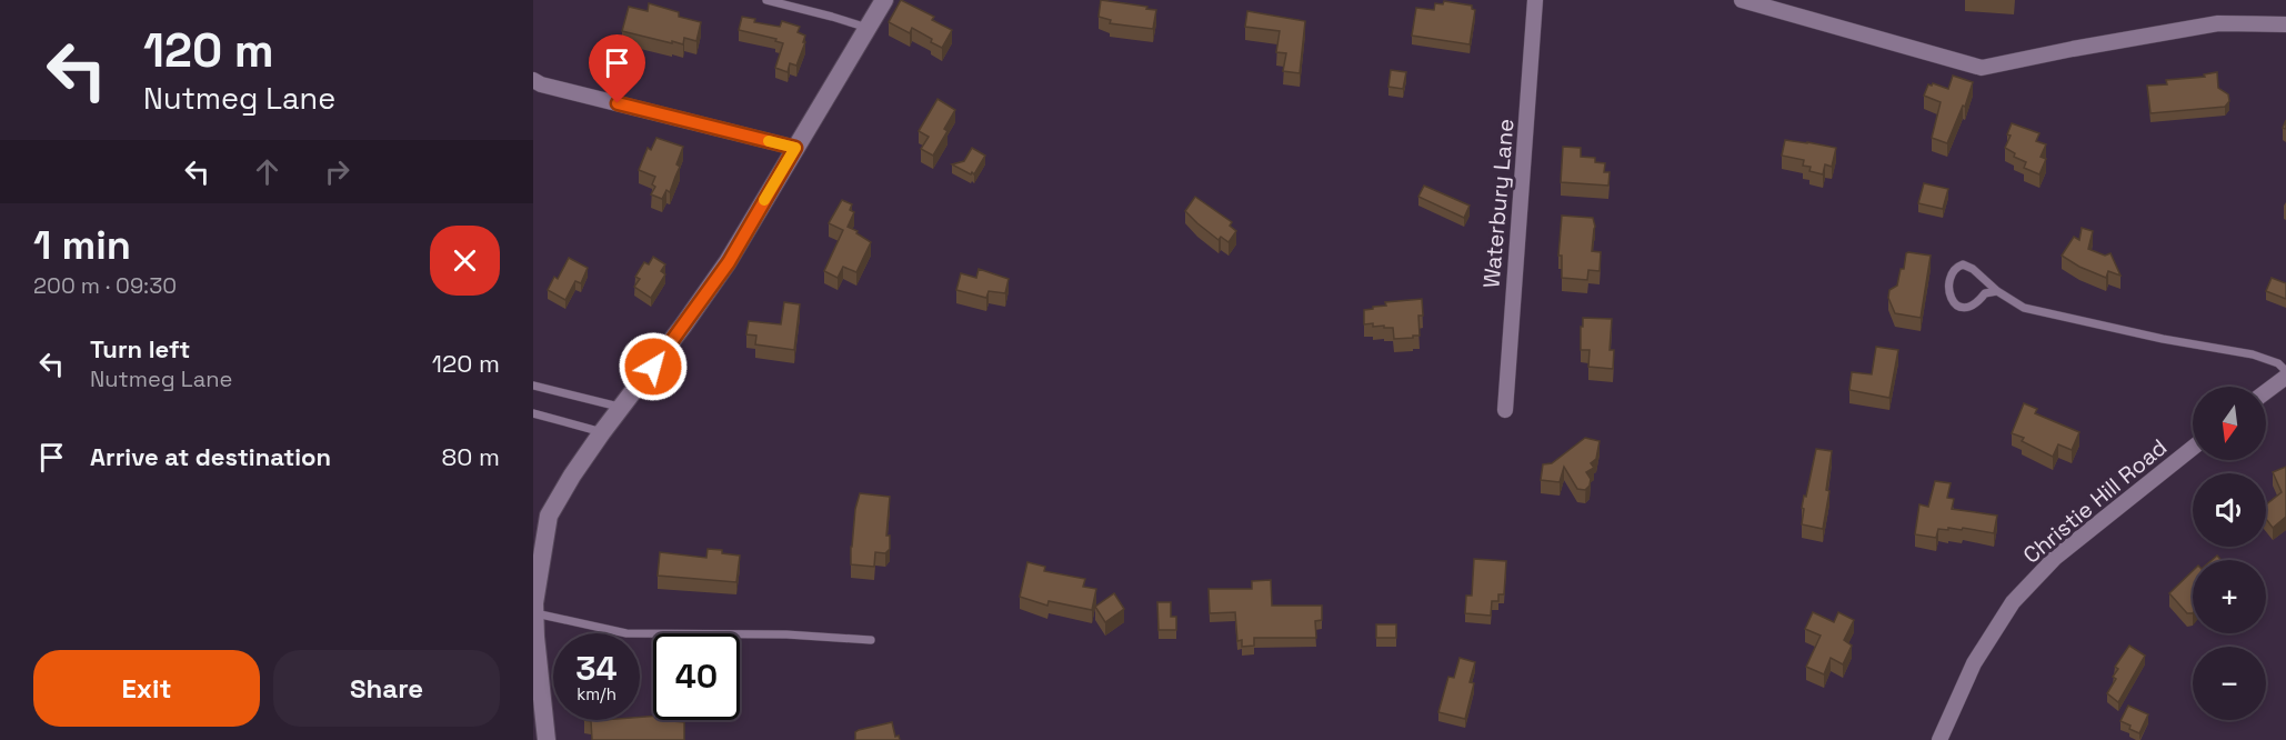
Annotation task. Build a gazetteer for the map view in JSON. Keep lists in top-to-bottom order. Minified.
{"streets":{"street":["Waterbury Lane","Christie Hill Road"]},"north":"bottom","page":{"turn":["120 m","Nutmeg Lane"],"heading":["1 min","200 m · 09:30"],"list":[{"name":"Turn left","note":"Nutmeg Lane","value":"120 m"},{"name":"Arrive at destination","value":"80 m"}],"map_buttons":["+","−"],"speed":"34 km/h","limit":"40","buttons":["Exit","Share"]}}
